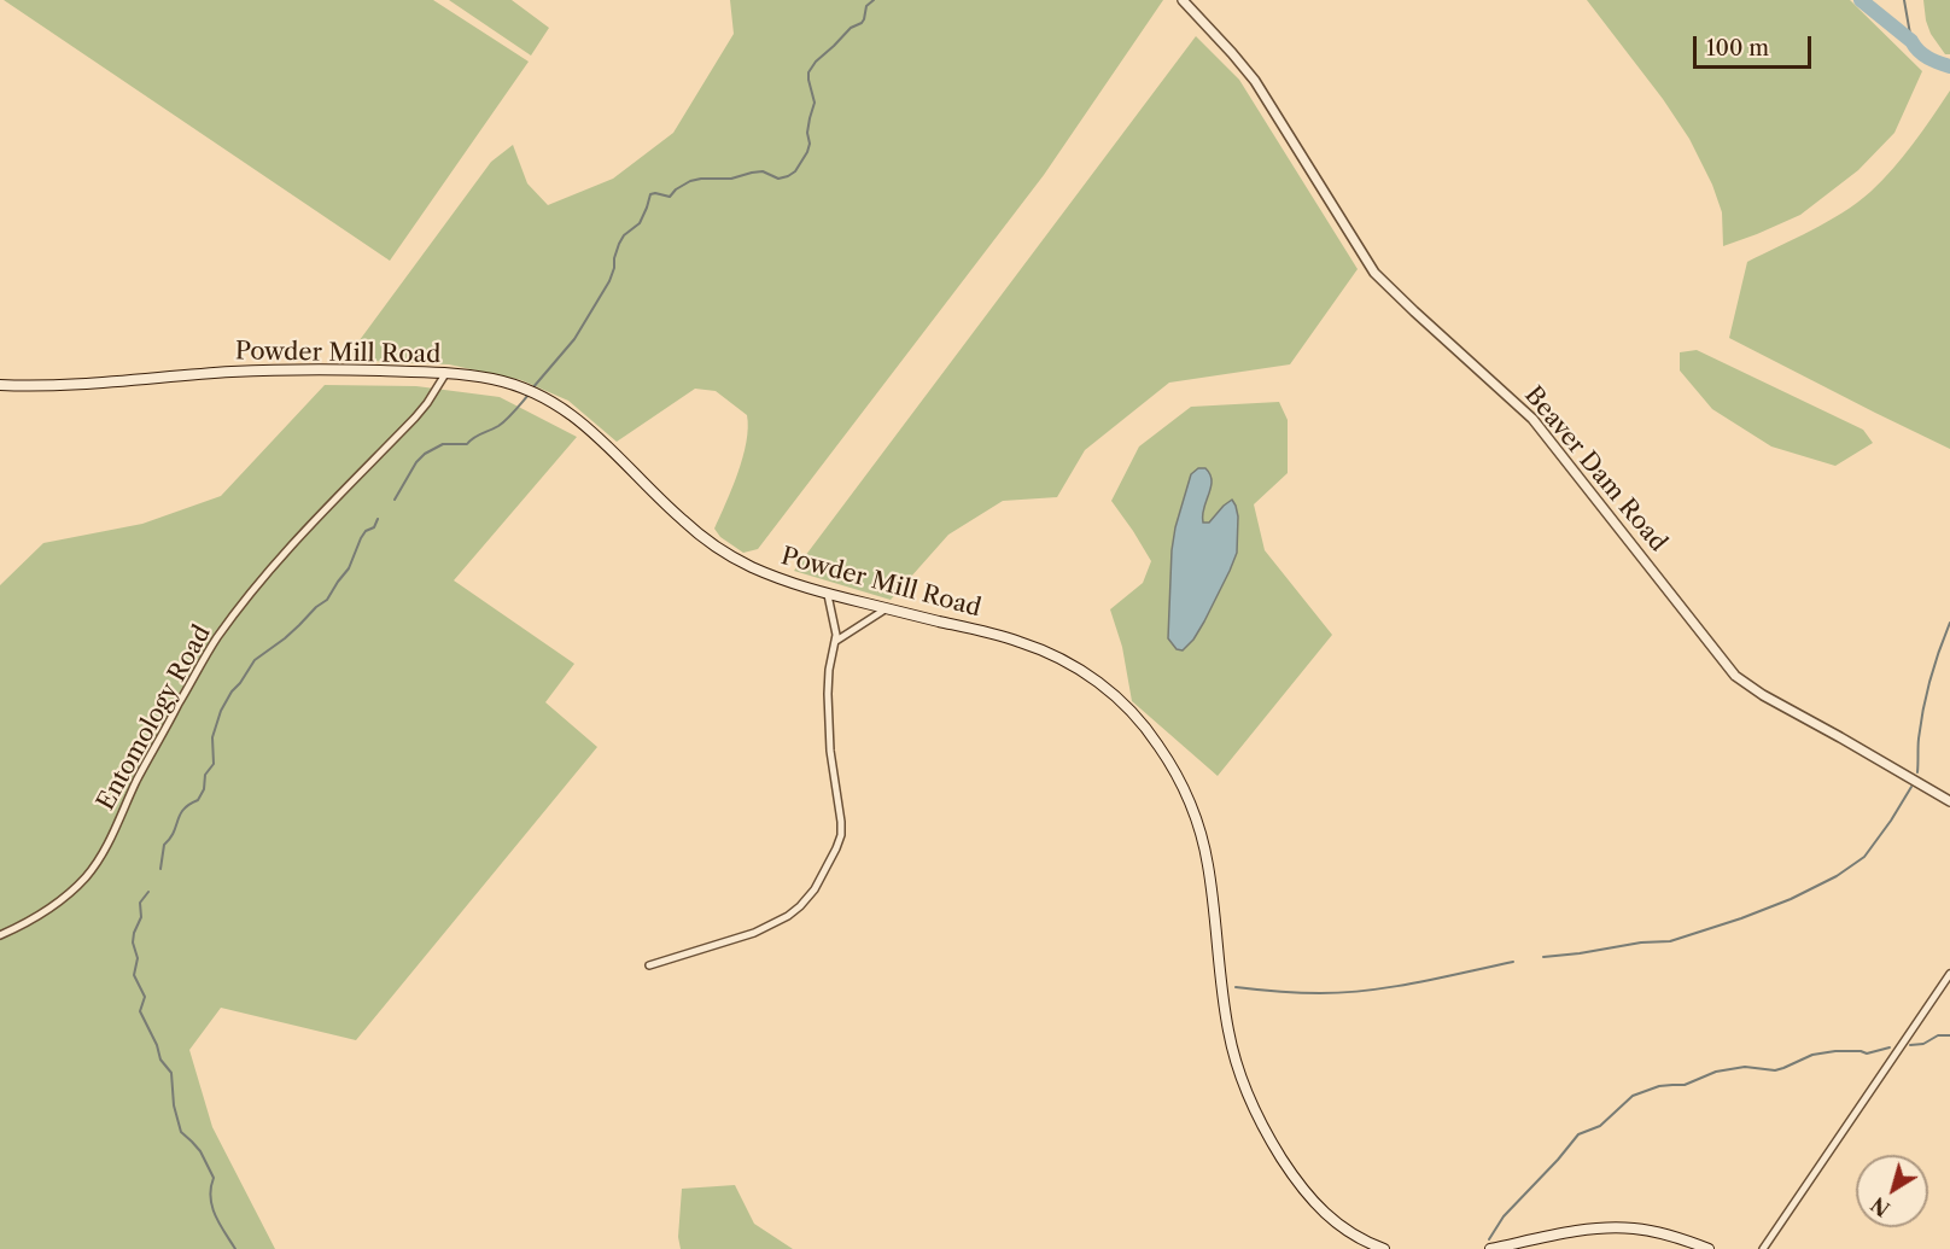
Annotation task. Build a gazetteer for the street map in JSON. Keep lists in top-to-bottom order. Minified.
{"streets":{"main road":["Powder Mill Road"],"street":["Beaver Dam Road","Entomology Road"]},"crossings":[["Powder Mill Road","Entomology Road"]],"scale_bar":"100 m","north":"bottom left"}
